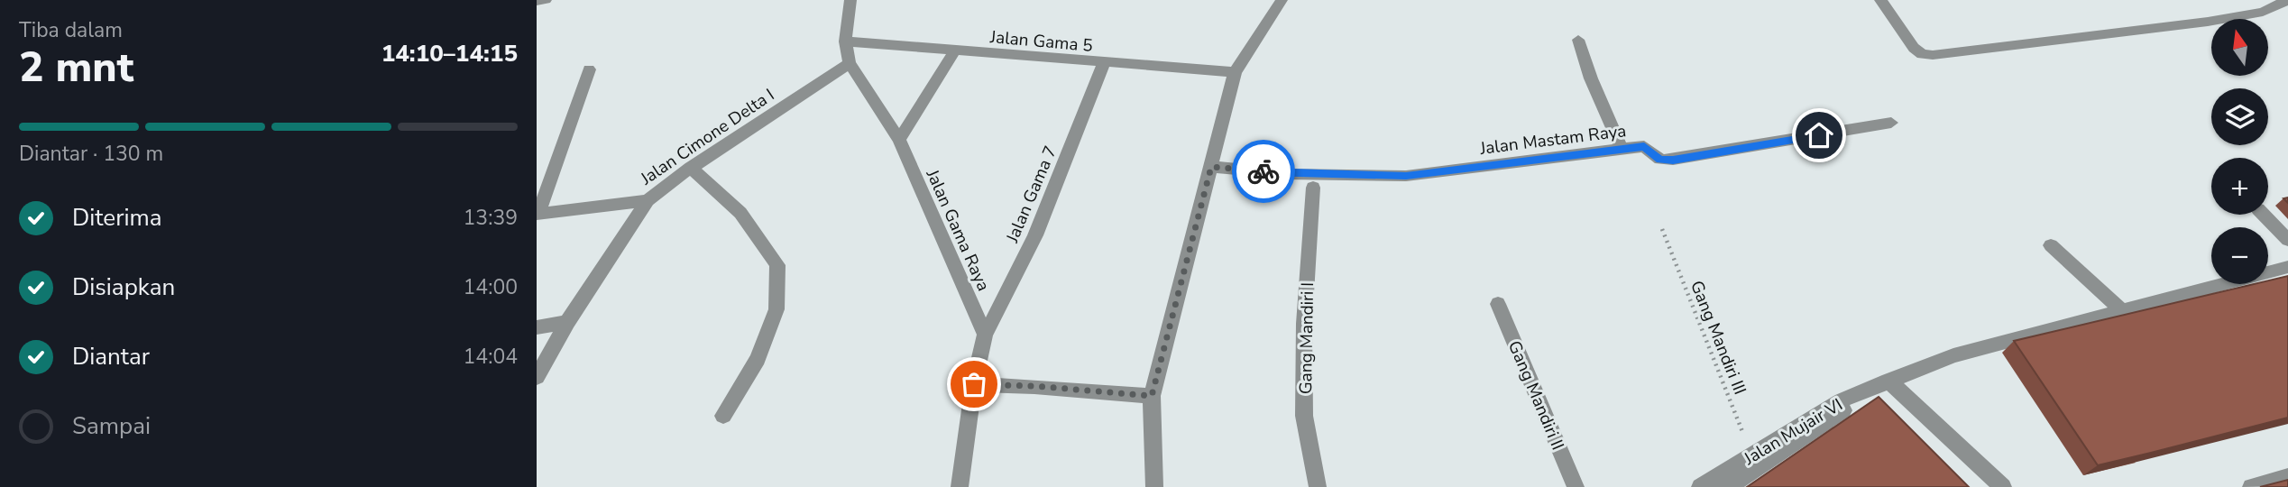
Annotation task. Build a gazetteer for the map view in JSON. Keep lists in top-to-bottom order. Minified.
{"streets":{"street":["Jalan Gama 5","Jalan Cimone Delta I","Jalan Mastam Raya","Jalan Gama 7","Jalan Gama Raya","Gang Mandiri I","Gang Mandiri II","Jalan Mujair VI"],"path":["Gang Mandiri III"]},"crossings":[["Jalan Gama 5","Jalan Gama 7"],["Jalan Gama 5","Jalan Gama Raya"],["Jalan Cimone Delta I","Jalan Gama Raya"],["Jalan Gama 7","Jalan Gama Raya"],["Gang Mandiri III","Jalan Mujair VI"]],"north":"top","page":{"heading":["2 mnt","Tiba dalam","14:10–14:15"],"map_buttons":["+","−"],"bar":"Diantar · 130 m","list":[["Diterima","13:39"],["Disiapkan","14:00"],["Diantar","14:04"],"Sampai"]}}
